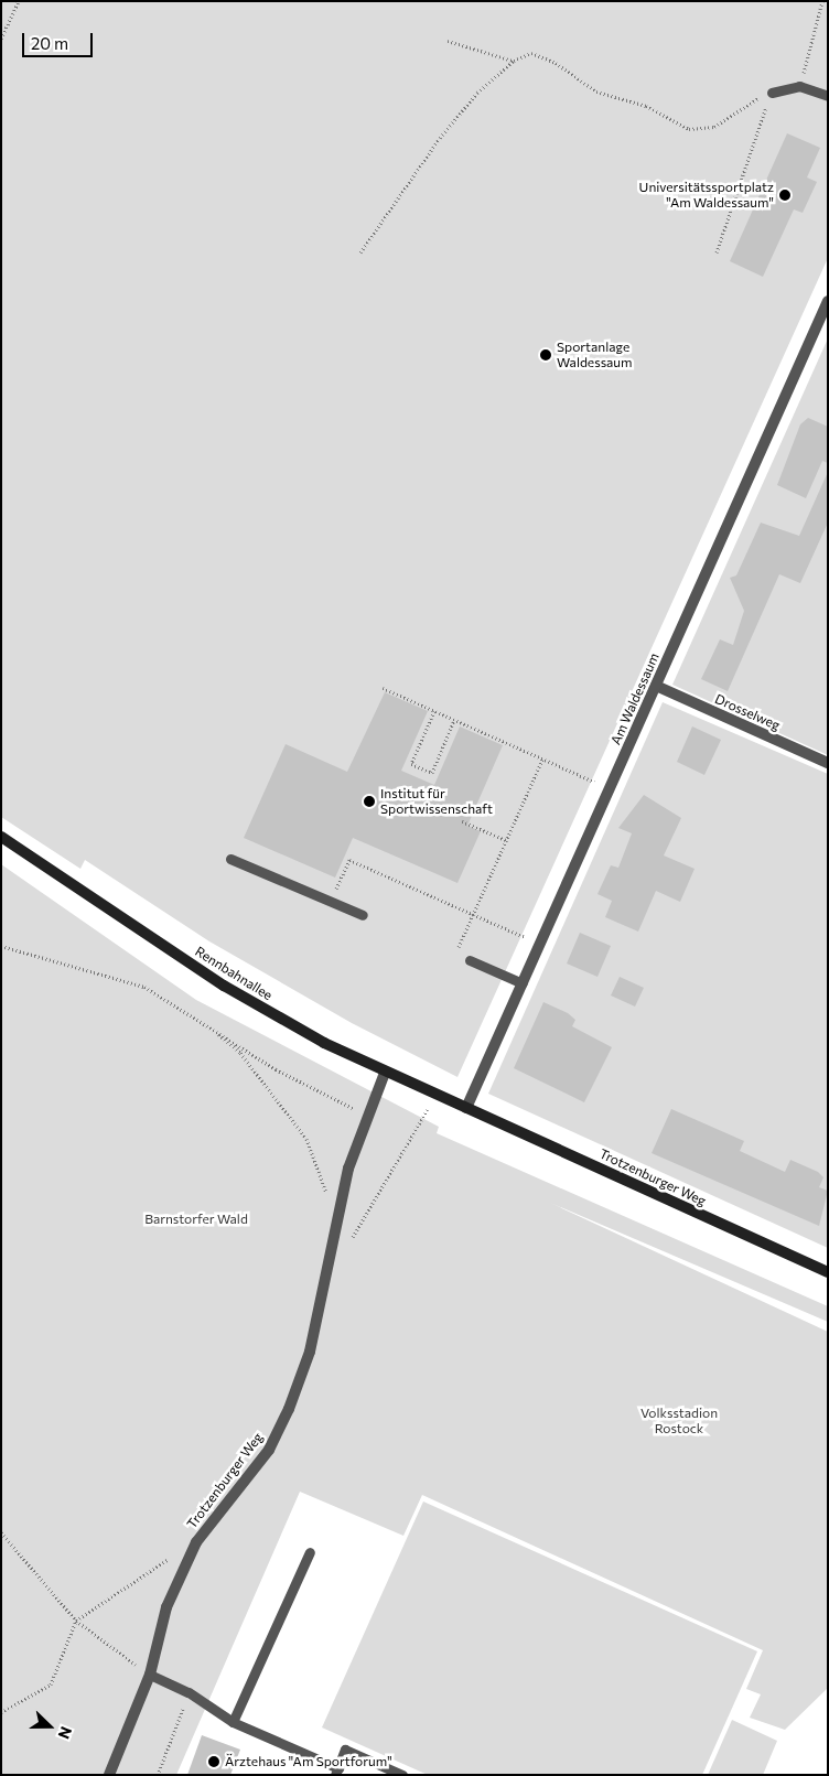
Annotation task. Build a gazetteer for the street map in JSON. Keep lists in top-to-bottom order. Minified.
{"streets":{"street":["Am Waldessaum","Drosselweg","Rennbahnallee","Trotzenburger Weg"]},"crossings":[["Am Waldessaum","Drosselweg"],["Am Waldessaum","Rennbahnallee"],["Am Waldessaum","Trotzenburger Weg"],["Rennbahnallee","Trotzenburger Weg"]],"parks":["Barnstorfer Wald","Volksstadion Rostock"],"places":["Universitätssportplatz \"Am Waldessaum\"","Sportanlage Waldessaum","Institut für Sportwissenschaft","Ärztehaus \"Am Sportforum\""],"scale_bar":"20 m","north":"right"}
